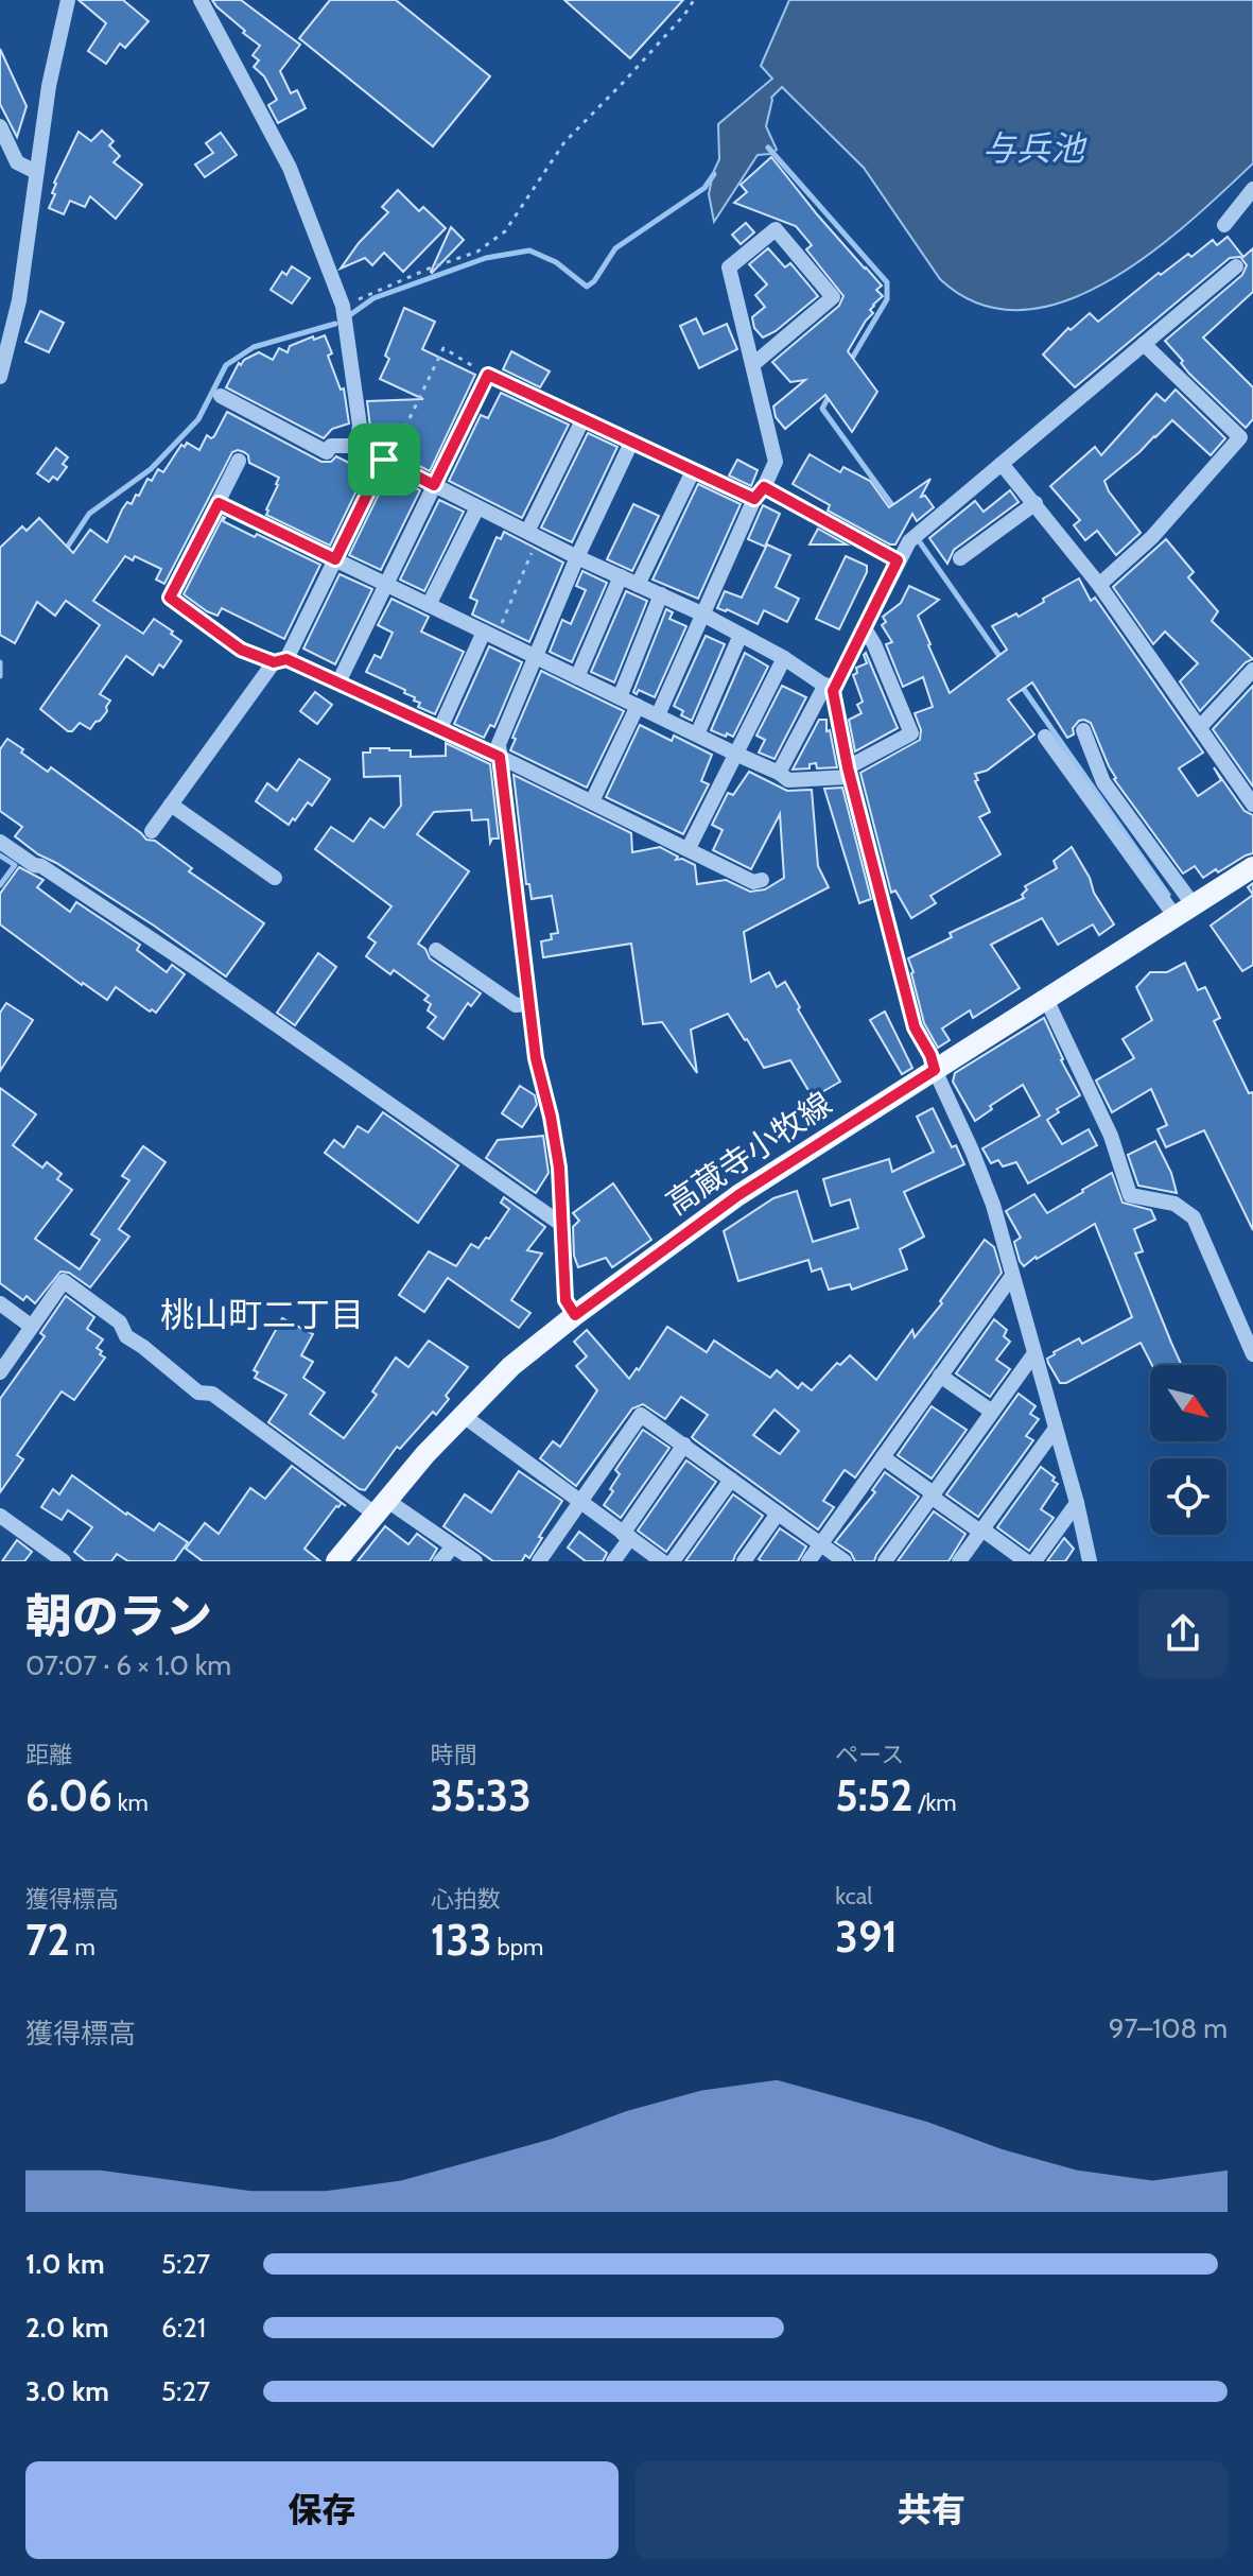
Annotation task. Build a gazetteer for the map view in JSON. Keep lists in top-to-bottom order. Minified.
{"streets":{"main road":["高蔵寺小牧線"]},"districts":["桃山町二丁目"],"water":["与兵池"],"north":"bottom right","page":{"heading":["朝のラン","07:07 · 6 × 1.0 km"],"stats":[["距離","6.06 km"],["時間","35:33"],["ペース","5:52 /km"],["獲得標高","72 m"],["心拍数","133 bpm"],["kcal","391"]],"chart":["獲得標高","97–108 m"],"list":[{"name":"1.0 km","note":"5:27"},{"name":"2.0 km","note":"6:21"},{"name":"3.0 km","note":"5:27"}],"buttons":["保存","共有"]}}
